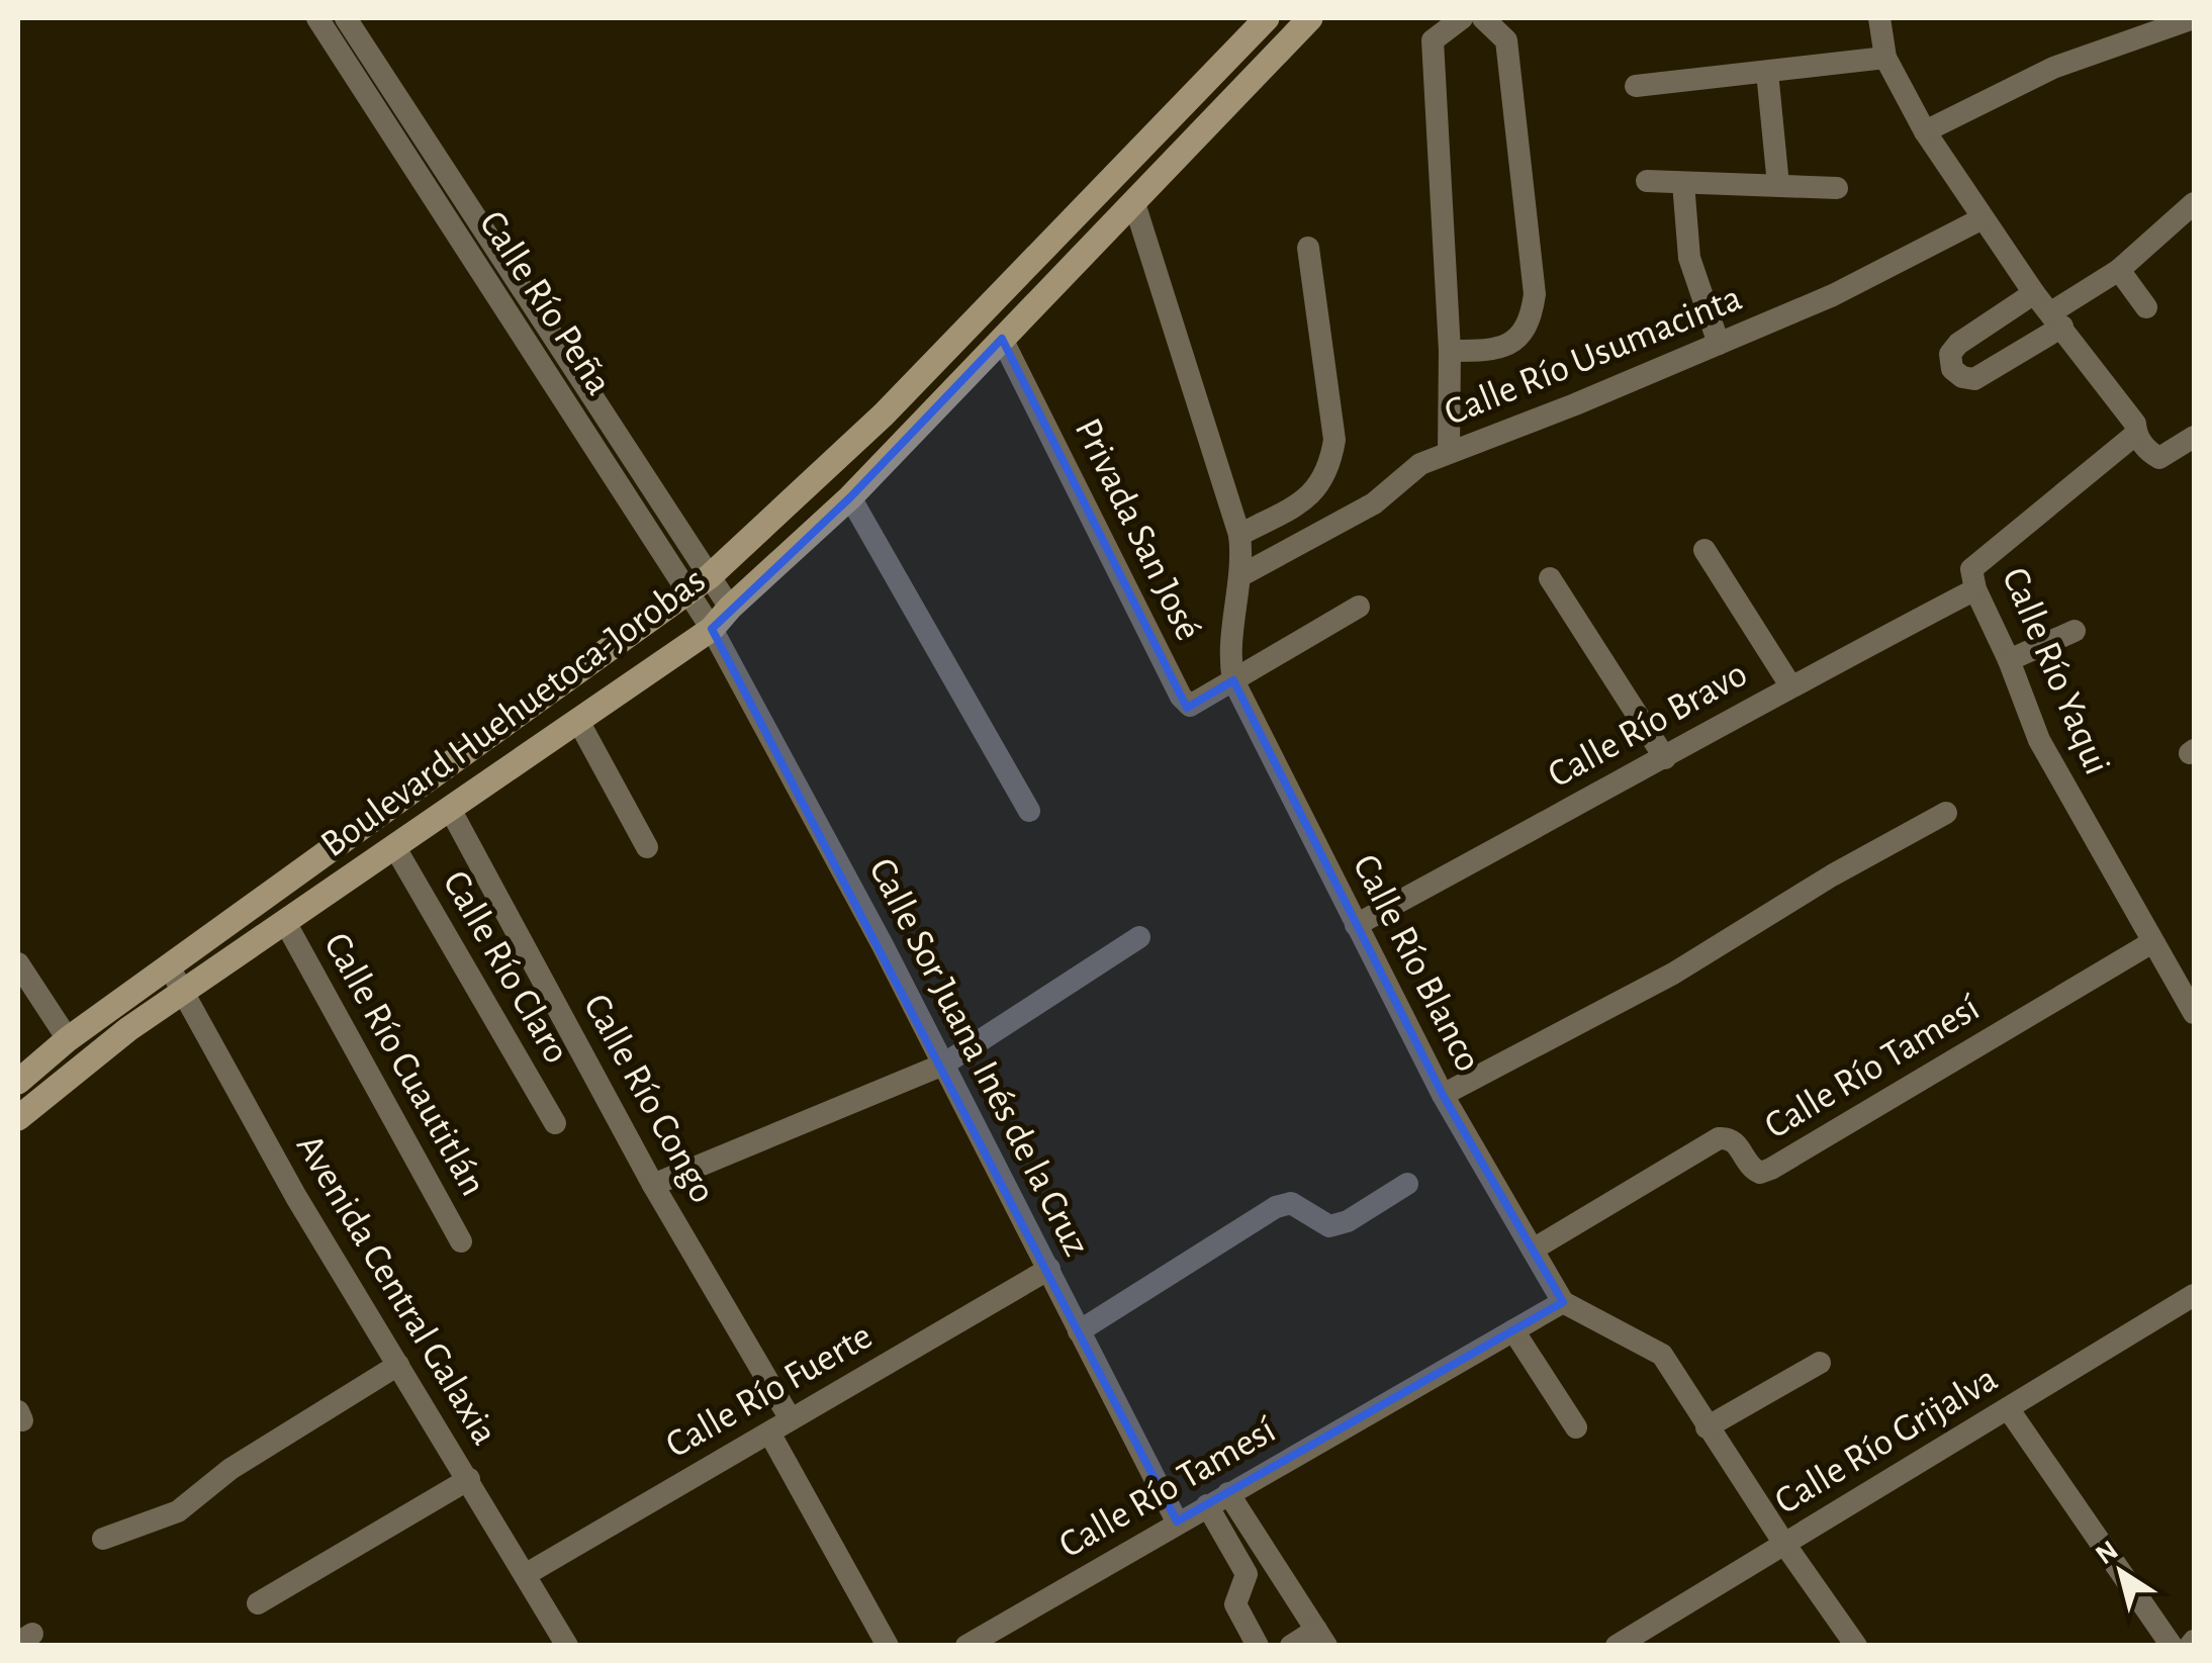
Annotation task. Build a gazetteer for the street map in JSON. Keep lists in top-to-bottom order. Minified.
{"streets":{"main road":["Boulevard Huehuetoca-Jorobas"],"street":["Calle Río Peña","Calle Río Usumacinta","Privada San José","Calle Río Yaqui","Calle Río Bravo","Calle Río Blanco","Calle Río Claro","Calle Sor Juana Inés de la Cruz","Calle Río Cuautitlán","Calle Río Tamesí","Calle Río Congo","Avenida Central Galaxia","Calle Río Fuerte","Calle Río Grijalva"]},"crossings":[["Calle Río Peña","Boulevard Huehuetoca-Jorobas"],["Calle Río Peña","Calle Sor Juana Inés de la Cruz"],["Calle Río Usumacinta","Calle Río Blanco"],["Privada San José","Boulevard Huehuetoca-Jorobas"],["Privada San José","Calle Río Blanco"],["Calle Río Yaqui","Calle Río Bravo"],["Calle Río Yaqui","Calle Río Tamesí"],["Boulevard Huehuetoca-Jorobas","Calle Río Blanco"],["Boulevard Huehuetoca-Jorobas","Calle Río Claro"],["Boulevard Huehuetoca-Jorobas","Calle Sor Juana Inés de la Cruz"],["Boulevard Huehuetoca-Jorobas","Calle Río Cuautitlán"],["Boulevard Huehuetoca-Jorobas","Calle Río Congo"],["Boulevard Huehuetoca-Jorobas","Avenida Central Galaxia"],["Calle Río Bravo","Calle Río Blanco"],["Calle Río Blanco","Calle Río Tamesí"],["Calle Sor Juana Inés de la Cruz","Calle Río Tamesí"],["Calle Sor Juana Inés de la Cruz","Calle Río Fuerte"],["Calle Río Congo","Calle Río Fuerte"],["Avenida Central Galaxia","Calle Río Fuerte"]],"north":"top left"}
